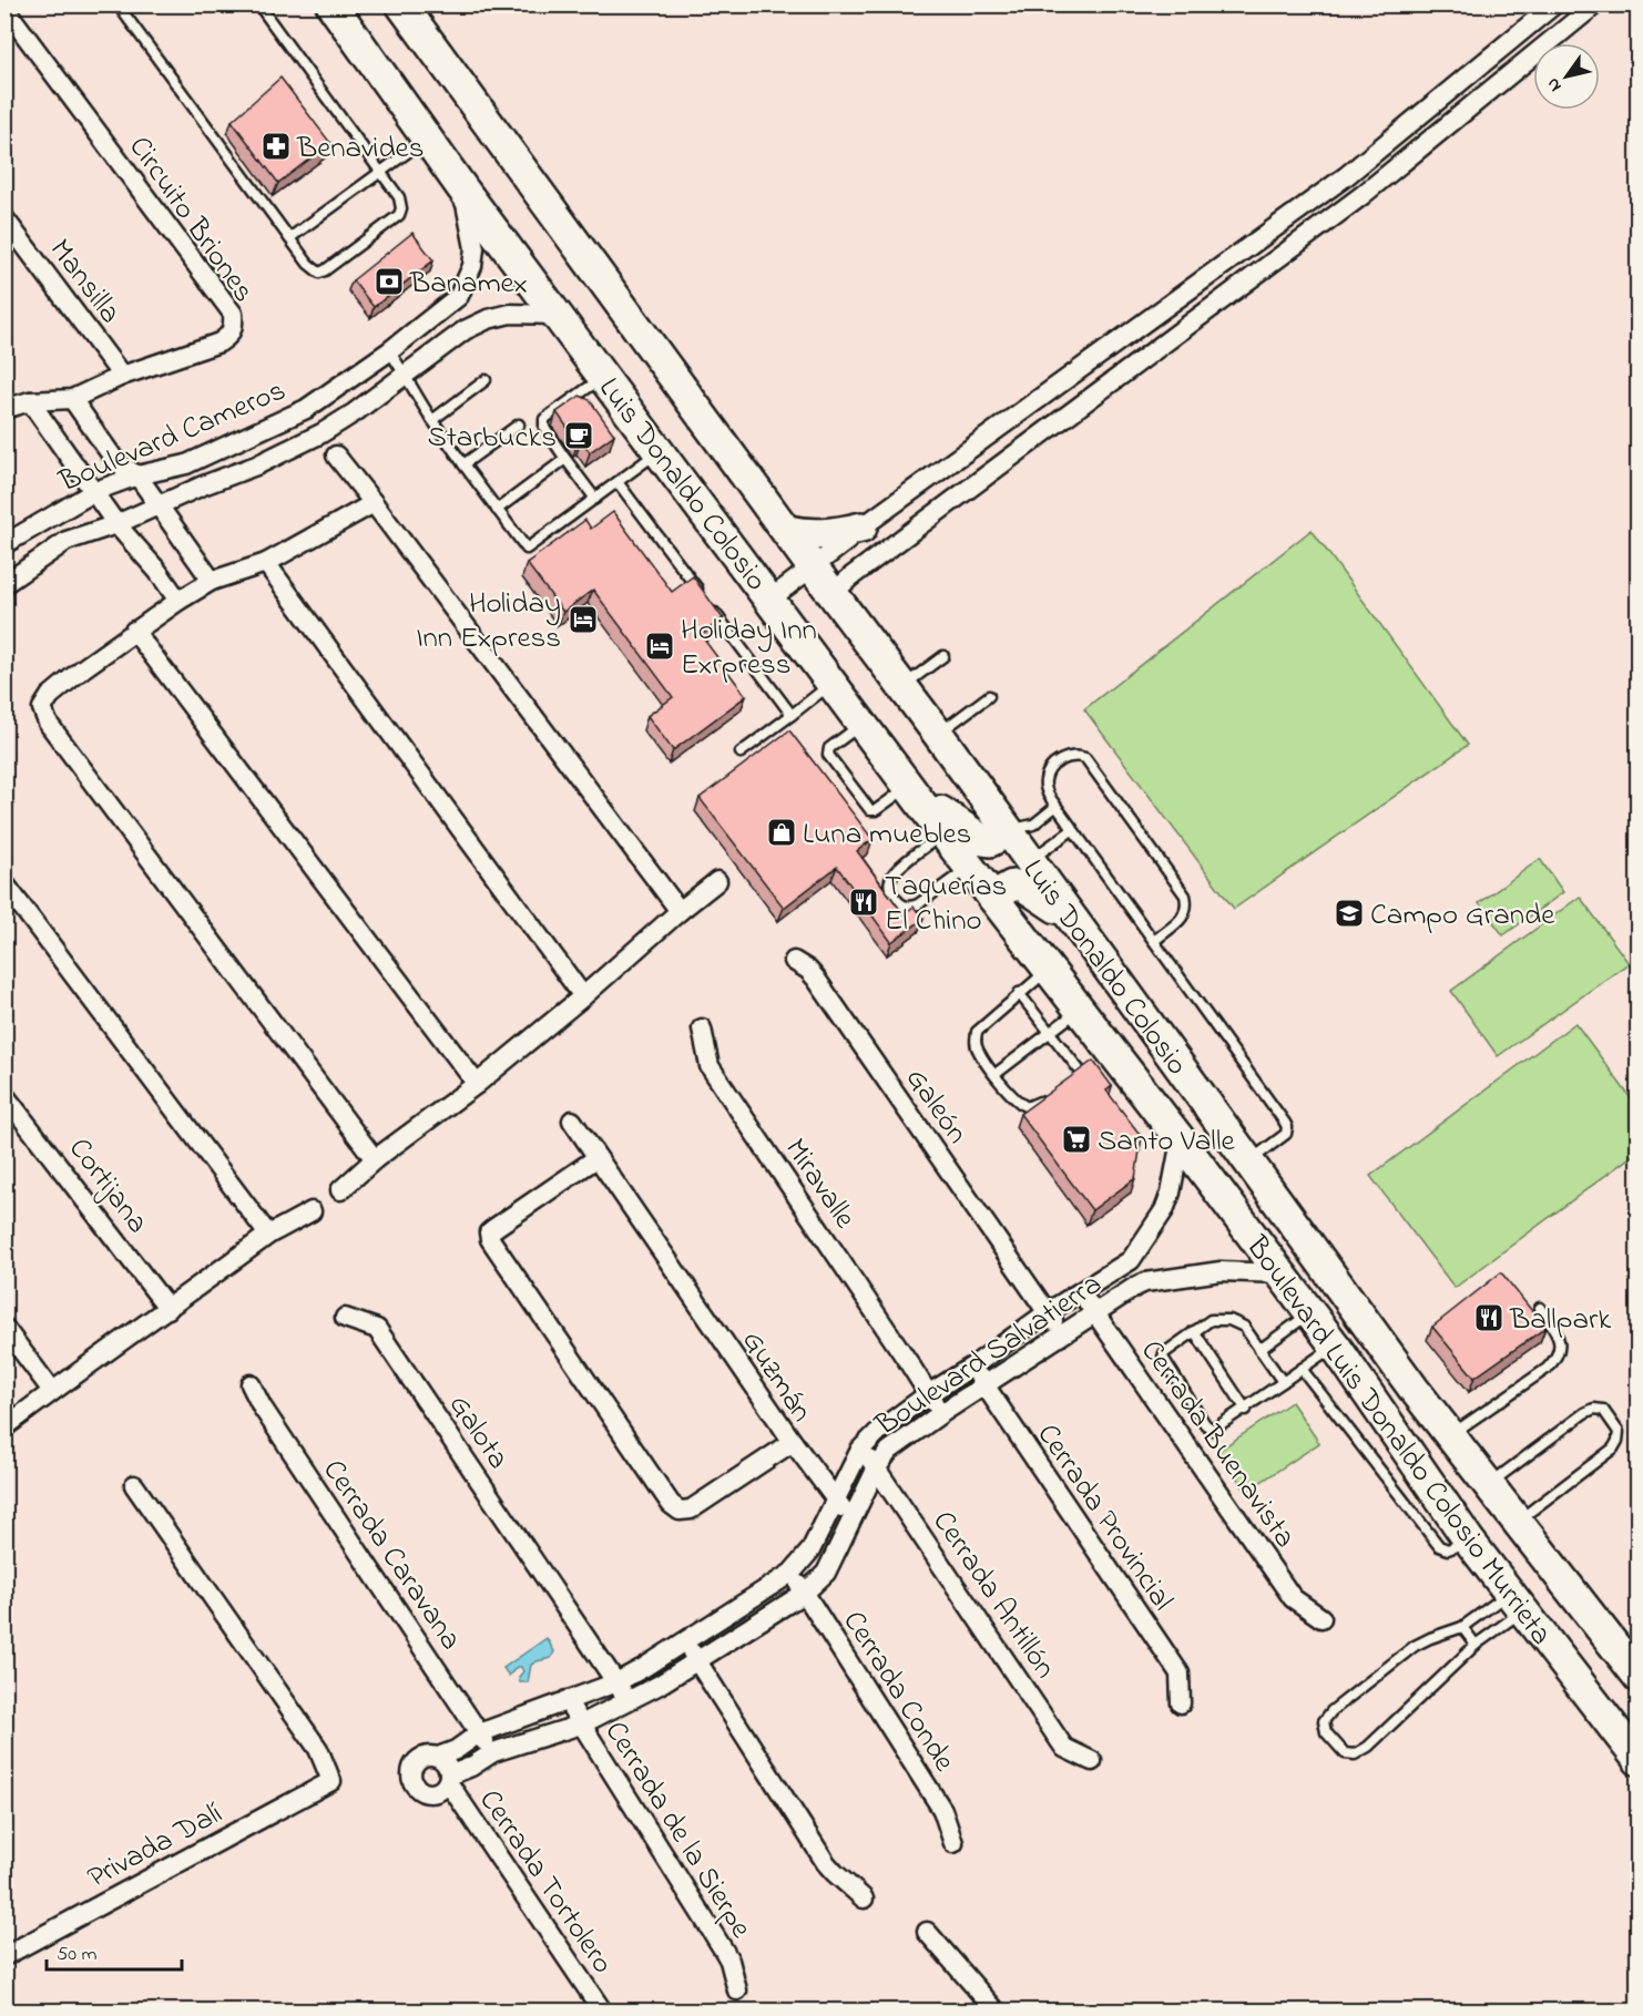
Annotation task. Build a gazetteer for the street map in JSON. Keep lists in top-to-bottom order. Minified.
{"streets":{"main road":["Luis Donaldo Colosio","Boulevard Luis Donaldo Colosio Murrieta"],"street":["Circuito Briones","Mansilla","Boulevard Cameros","Galeón","Miravalle","Cortijana","Boulevard Salvatierra","Guzmán","Galota","Cerrada Buenavista","Cerrada Provincial","Cerrada Caravana","Cerrada Antillón","Cerrada Conde","Cerrada de la Sierpe","Privada Dalí","Cerrada Tortolero"]},"crossings":[["Circuito Briones","Mansilla"],["Boulevard Cameros","Luis Donaldo Colosio"],["Luis Donaldo Colosio","Boulevard Luis Donaldo Colosio Murrieta"],["Galeón","Boulevard Salvatierra"],["Miravalle","Boulevard Salvatierra"],["Boulevard Salvatierra","Galota"],["Boulevard Salvatierra","Boulevard Luis Donaldo Colosio Murrieta"],["Boulevard Salvatierra","Cerrada Buenavista"],["Boulevard Salvatierra","Cerrada Provincial"],["Boulevard Salvatierra","Cerrada Caravana"],["Boulevard Salvatierra","Cerrada Antillón"],["Boulevard Salvatierra","Cerrada Conde"],["Boulevard Salvatierra","Cerrada de la Sierpe"],["Boulevard Salvatierra","Cerrada Tortolero"]],"places":{"pharmacy":["Benavides"],"bank":["Banamex"],"cafe":["Starbucks"],"hotel":["Holiday Inn Express","Holiday Inn Exrpress"],"shop":["Luna muebles"],"restaurant":["Taquerías El Chino","Ballpark"],"school or university":["Campo Grande"],"supermarket":["Santo Valle"]},"scale_bar":"50 m","north":"bottom left"}
